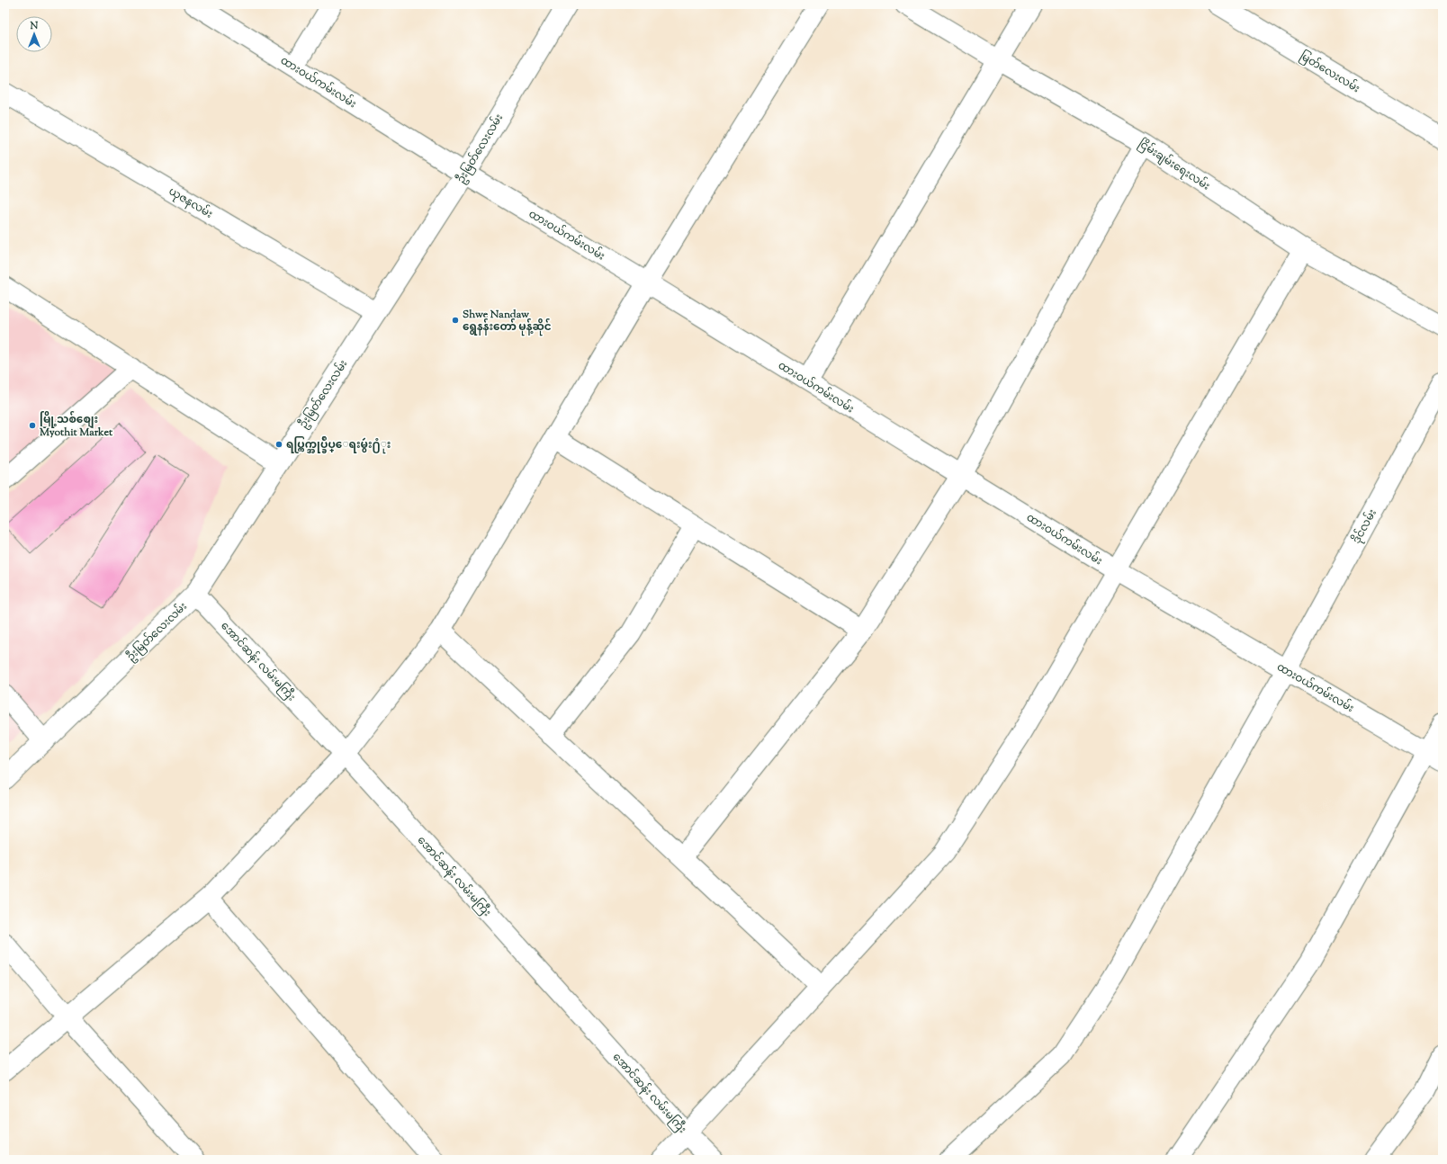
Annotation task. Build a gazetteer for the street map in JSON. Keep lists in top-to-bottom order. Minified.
{"streets":{"street":["မြတ်လေးလမ်း","ထားဝယ်ကမ်းလမ်း","ဦးမြတ်လေးလမ်း","ငြိမ်းချမ်းရေးလမ်း","ယုဇနလမ်း","ဒိုင်လမ်း","အောင်ဆန်း လမ်းမကြီး"]},"crossings":[["ထားဝယ်ကမ်းလမ်း","ဦးမြတ်လေးလမ်း"],["ထားဝယ်ကမ်းလမ်း","ဒိုင်လမ်း"],["ဦးမြတ်လေးလမ်း","ယုဇနလမ်း"],["ဦးမြတ်လေးလမ်း","အောင်ဆန်း လမ်းမကြီး"]],"places":["Shwe Nandaw ရွေနန်းတော် မုန့်ဆိုင်","မြို့သစ်စျေး Myothit Market","ရပ္ကြက္အုပ္ခ်ဳပ္ေရးမွဴး႐ံုး"],"north":"top"}
